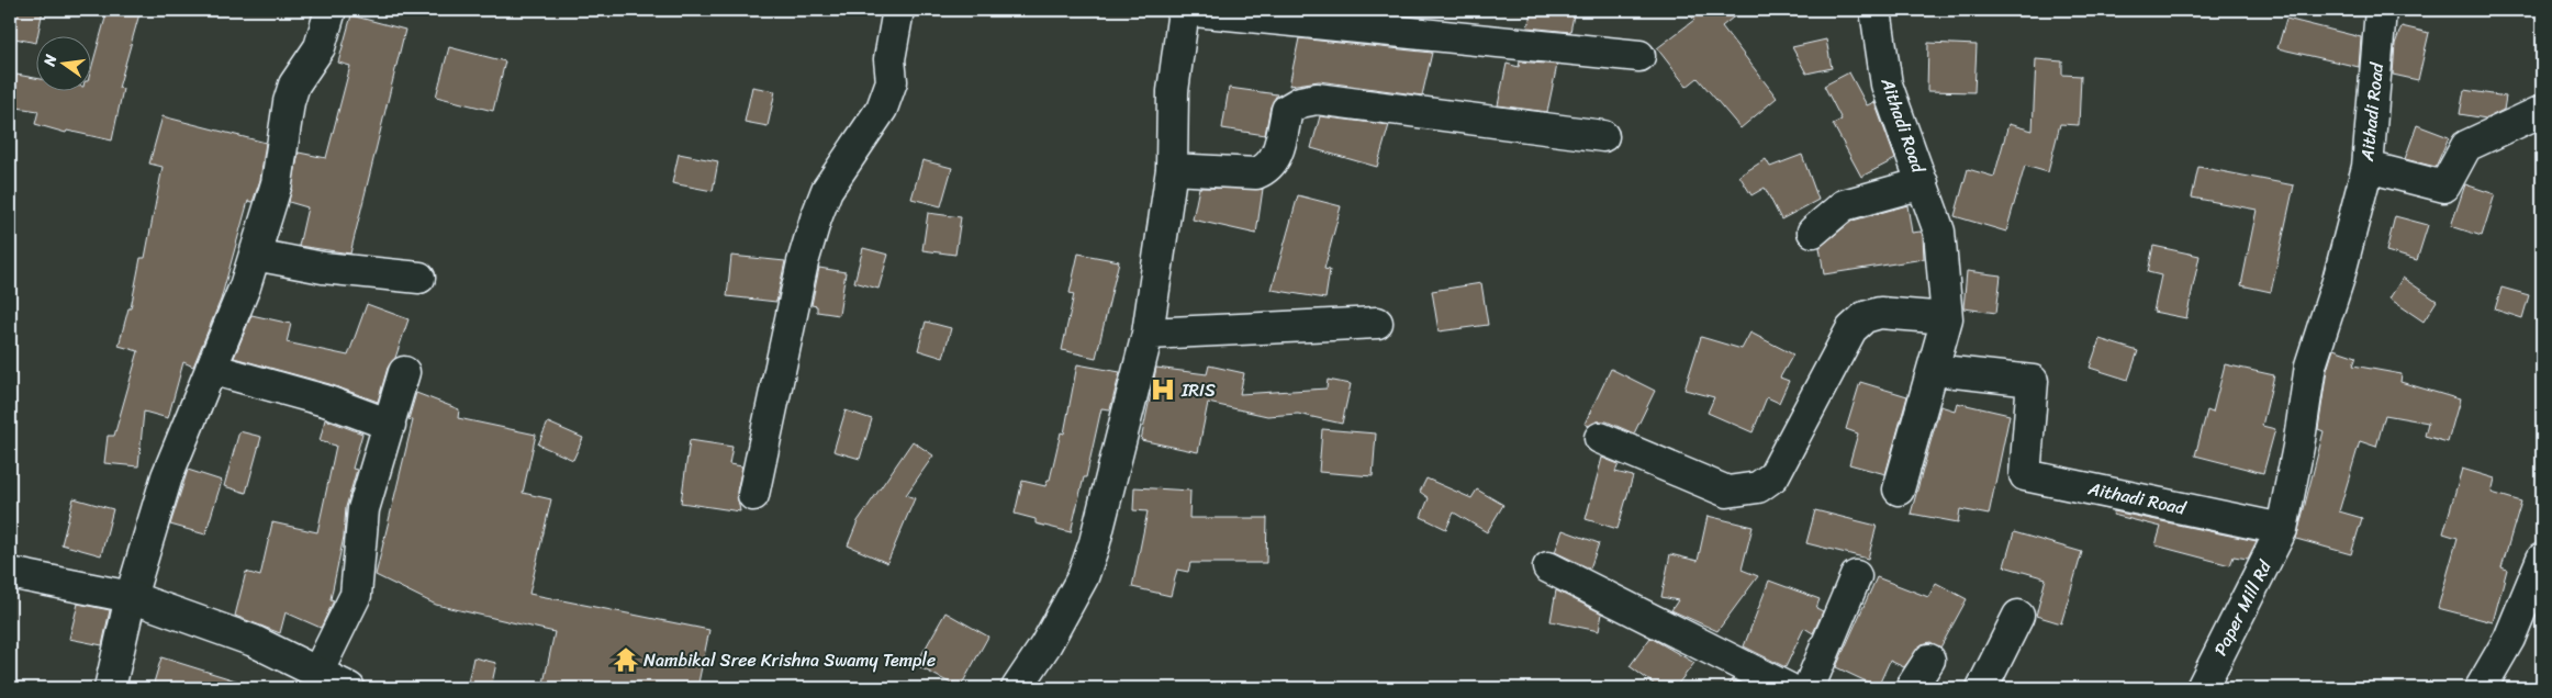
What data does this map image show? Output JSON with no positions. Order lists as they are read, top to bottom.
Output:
{
  "streets": {
    "street": ["Aithadi Road", "Paper Mill Rd"]
  },
  "crossings": [
    ["Aithadi Road", "Paper Mill Rd"]
  ],
  "places": {
    "hospital": ["IRIS"],
    "temple": ["Nambikal Sree Krishna Swamy Temple"]
  },
  "north": "left"
}
